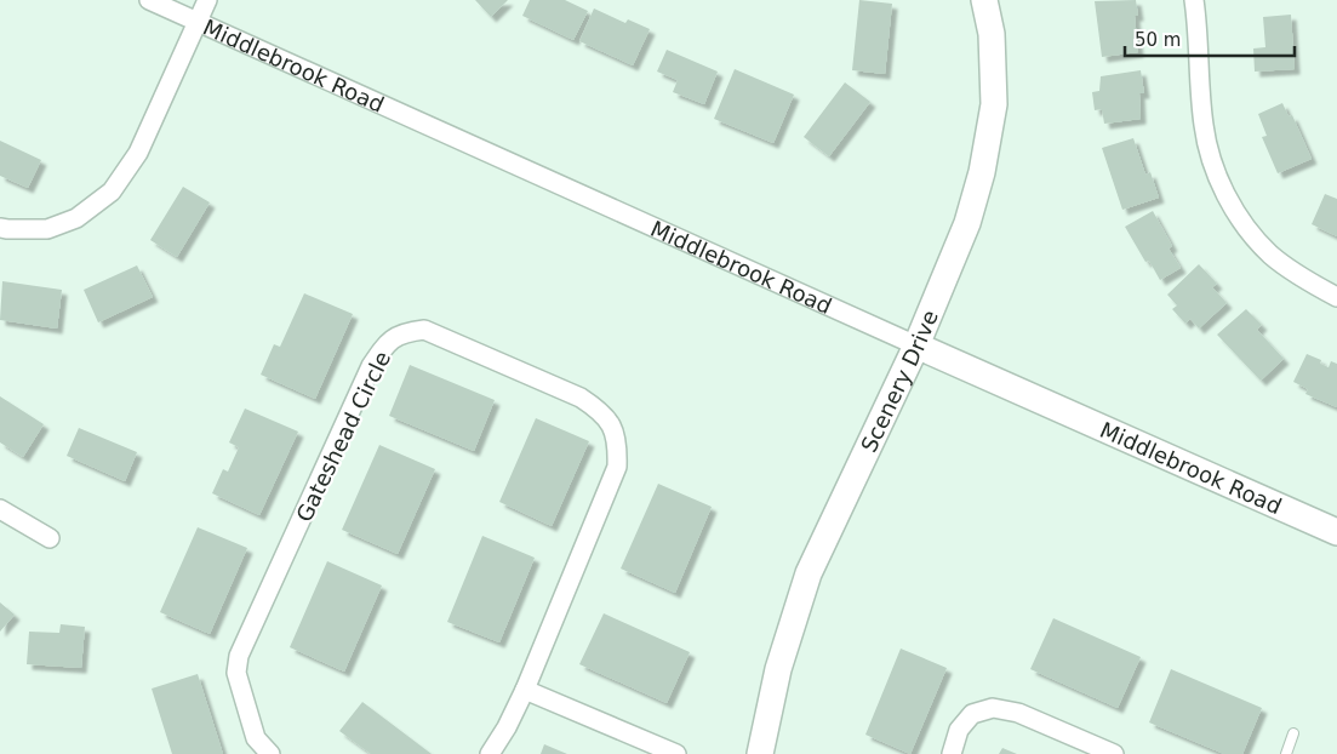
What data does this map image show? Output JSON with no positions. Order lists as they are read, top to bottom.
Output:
{
  "streets": {
    "street": ["Middlebrook Road", "Scenery Drive", "Gateshead Circle"]
  },
  "crossings": [
    ["Middlebrook Road", "Scenery Drive"]
  ],
  "scale_bar": "50 m"
}
